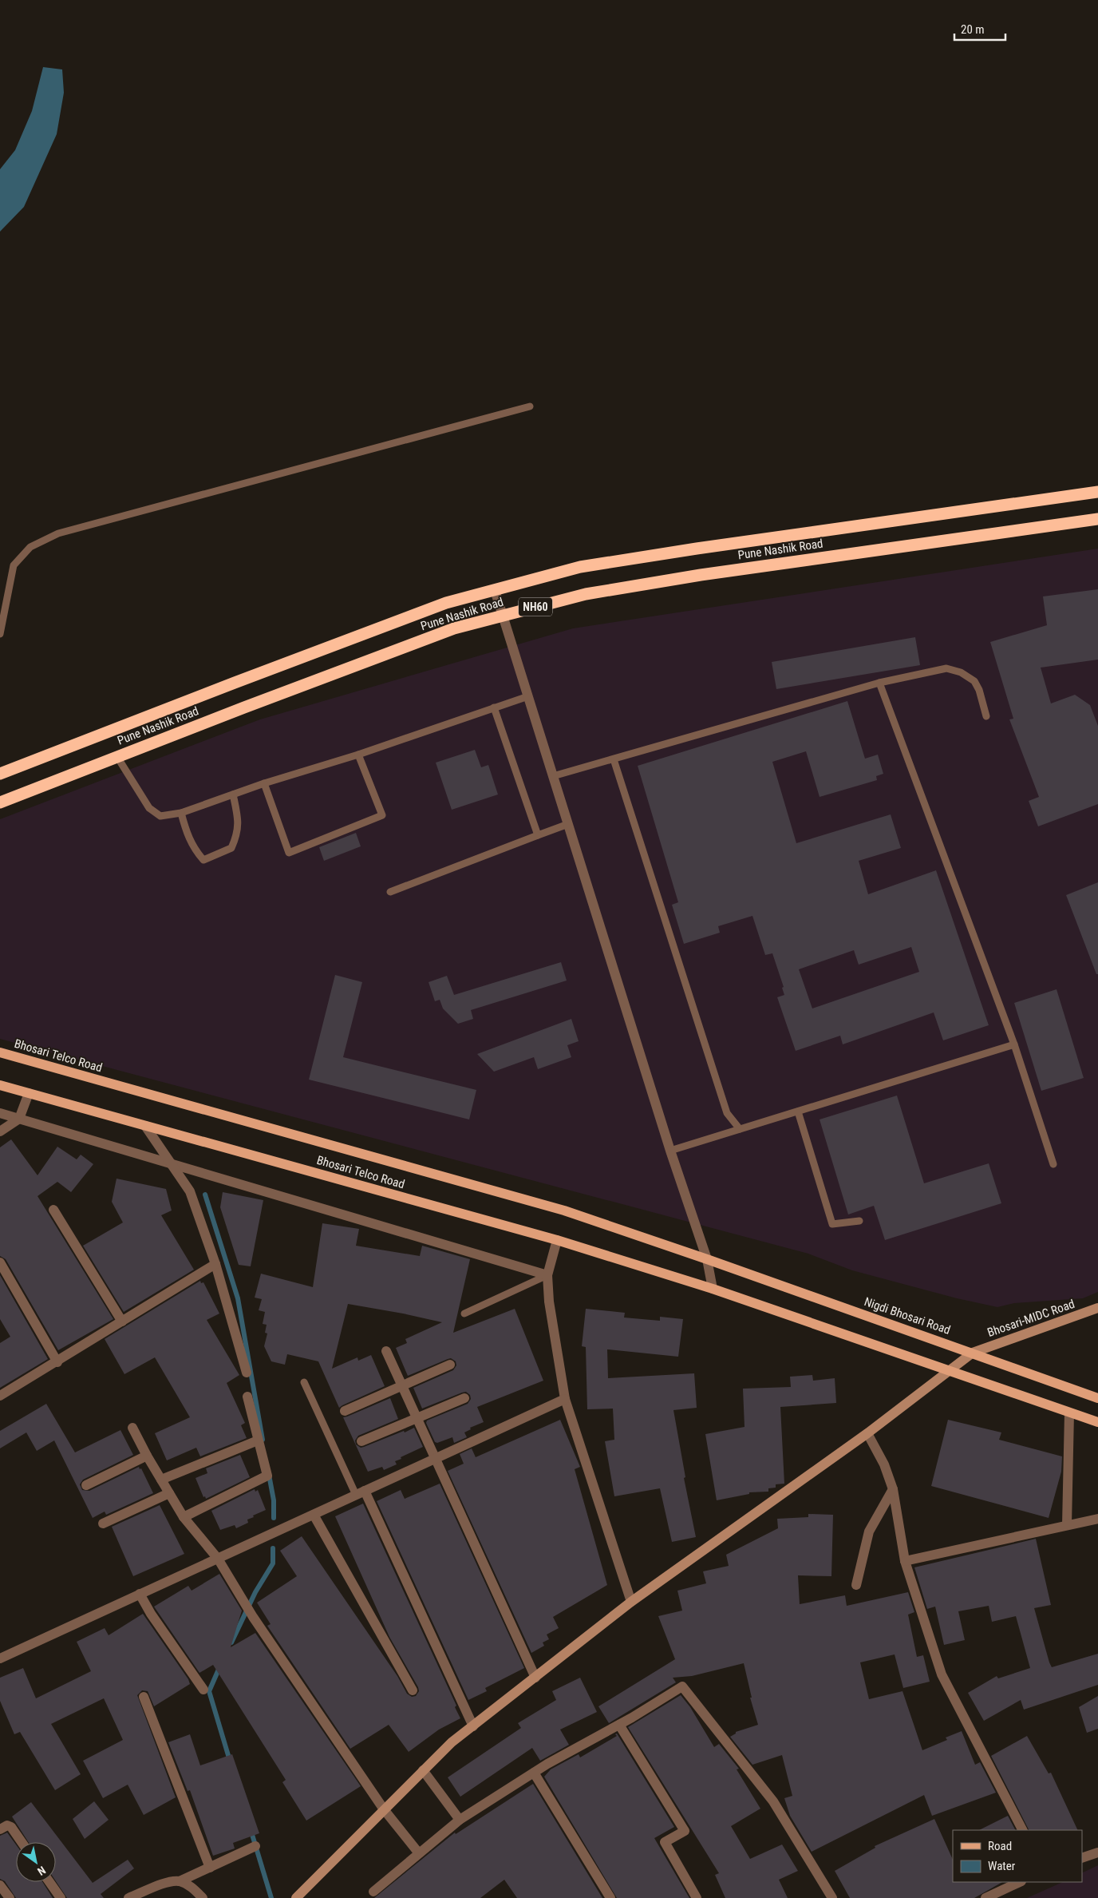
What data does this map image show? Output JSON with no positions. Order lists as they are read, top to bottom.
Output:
{
  "streets": {
    "highway": ["Pune Nashik Road", "NH60"],
    "main road": ["Bhosari Telco Road", "Nigdi Bhosari Road"],
    "street": ["Bhosari-MIDC Road"]
  },
  "crossings": [
    ["Bhosari Telco Road", "Nigdi Bhosari Road"],
    ["Nigdi Bhosari Road", "Bhosari-MIDC Road"]
  ],
  "legend": ["Road", "Water"],
  "scale_bar": "20 m",
  "north": "bottom right"
}
